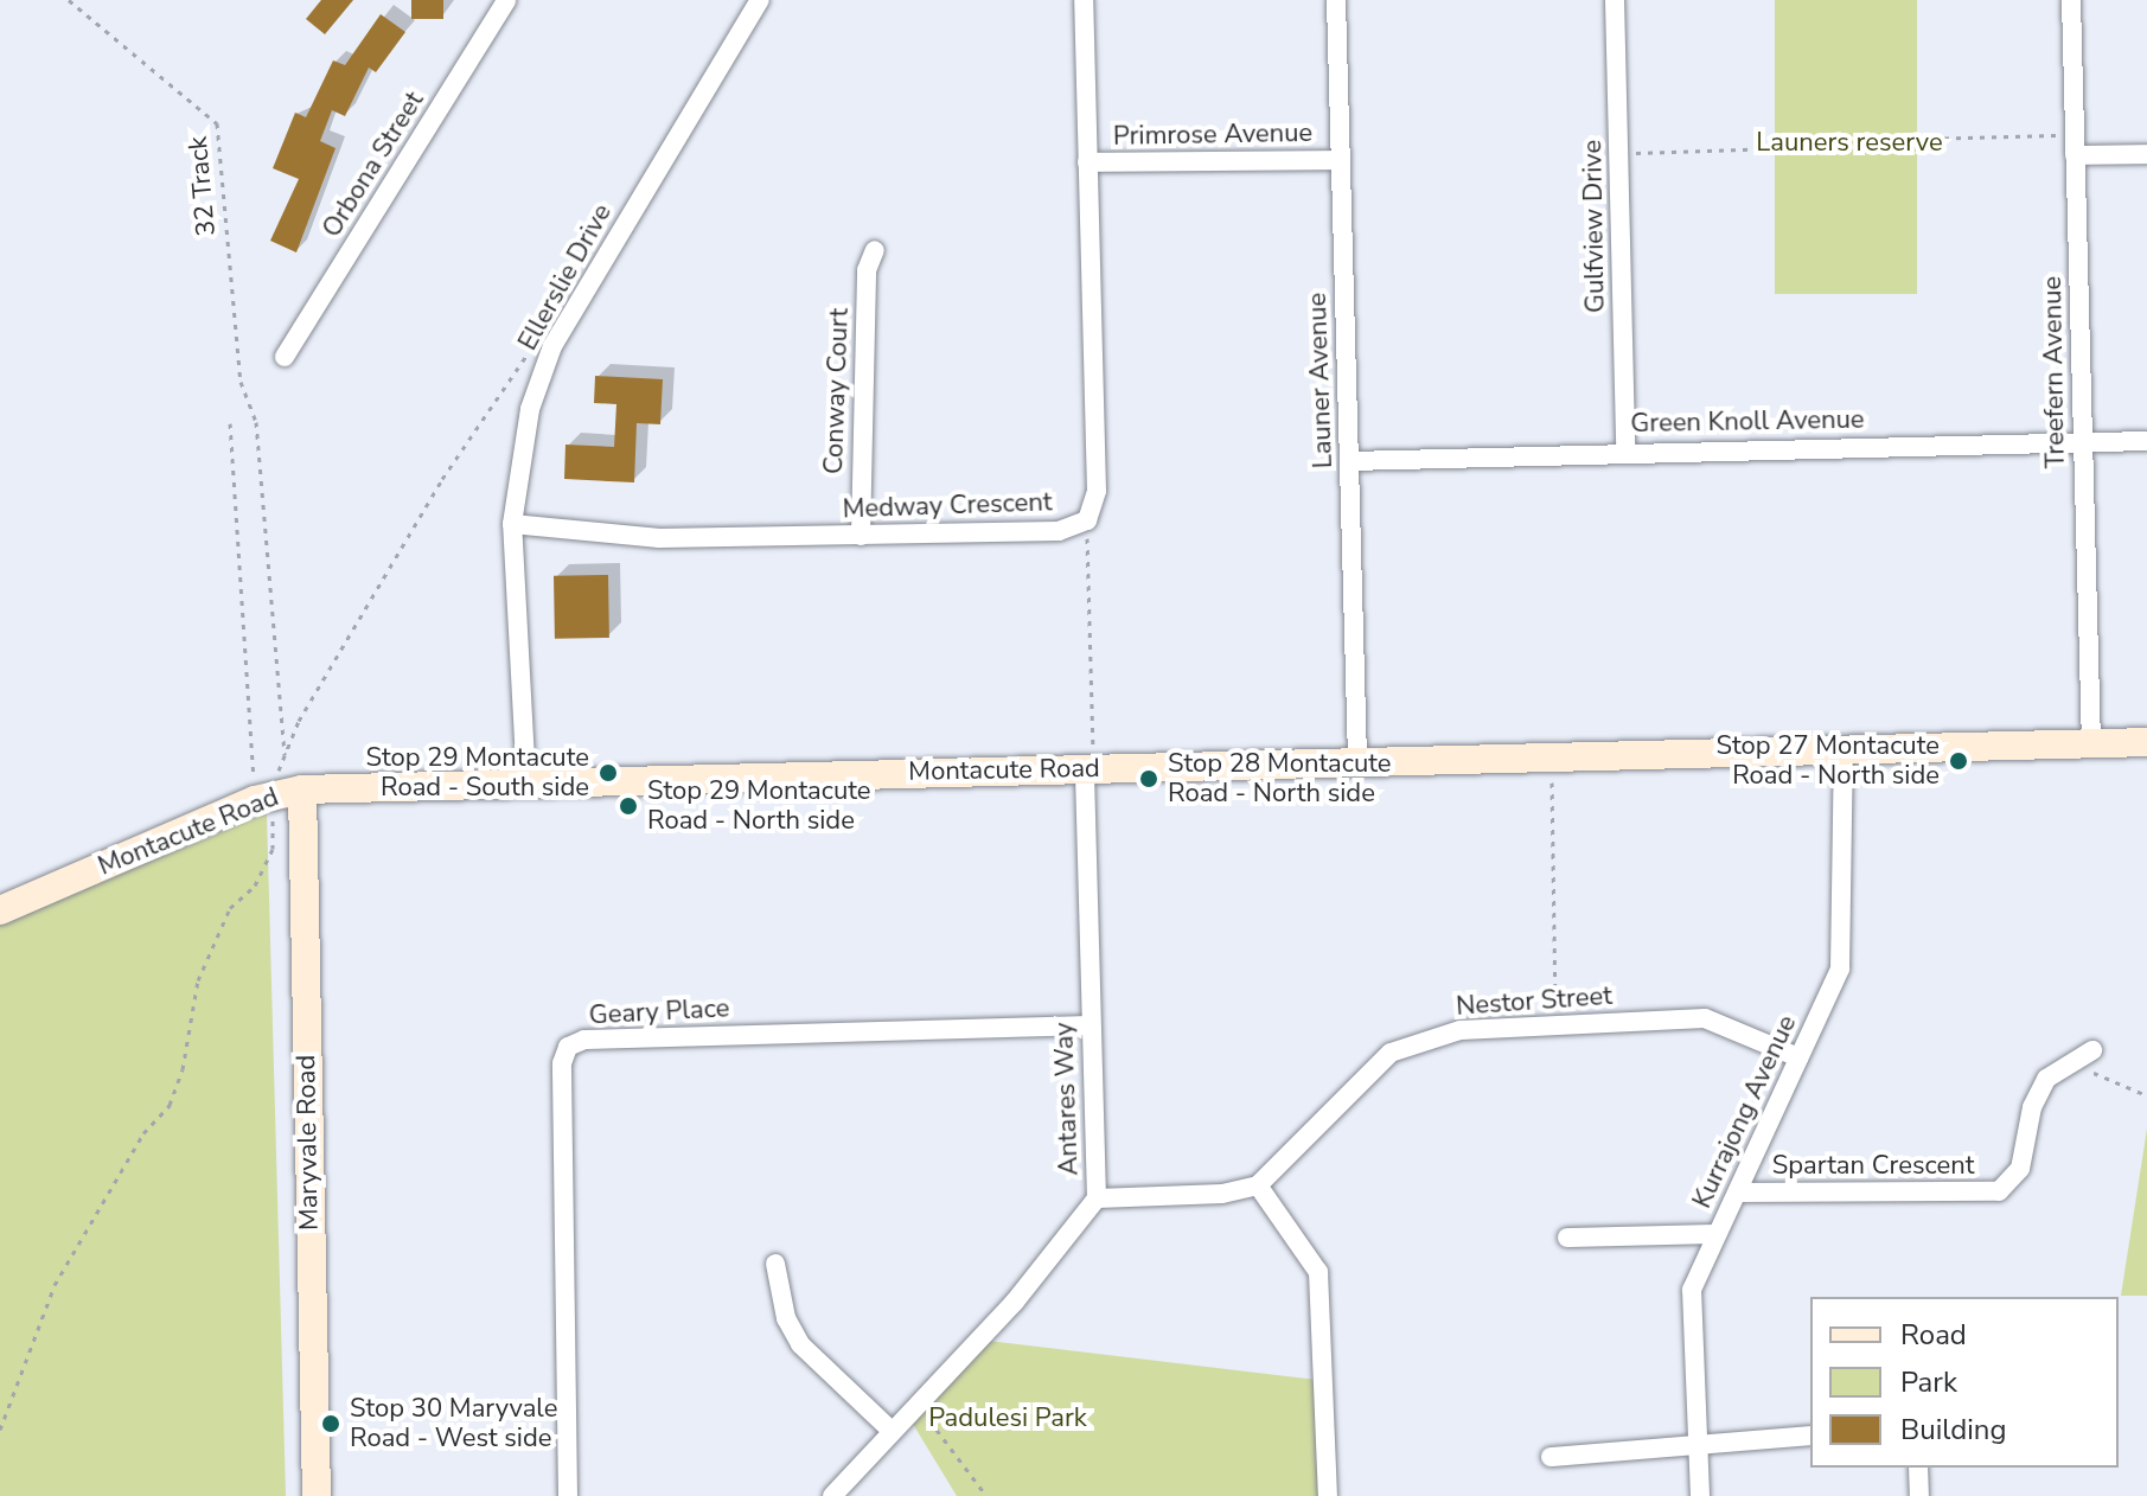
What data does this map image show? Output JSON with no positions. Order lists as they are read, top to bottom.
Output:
{
  "streets": {
    "main road": ["Montacute Road", "Maryvale Road"],
    "street": [
      "Primrose Avenue",
      "Orbona Street",
      "Gulfview Drive",
      "Ellerslie Drive",
      "Treefern Avenue",
      "Launer Avenue",
      "Conway Court",
      "Green Knoll Avenue",
      "Medway Crescent",
      "Nestor Street",
      "Geary Place",
      "Antares Way",
      "Kurrajong Avenue",
      "Spartan Crescent"
    ],
    "path": ["32 Track"]
  },
  "crossings": [
    ["Primrose Avenue", "Launer Avenue"],
    ["Primrose Avenue", "Medway Crescent"],
    ["Gulfview Drive", "Green Knoll Avenue"],
    ["Ellerslie Drive", "Medway Crescent"],
    ["Ellerslie Drive", "Montacute Road"],
    ["Treefern Avenue", "Green Knoll Avenue"],
    ["Treefern Avenue", "Montacute Road"],
    ["Launer Avenue", "Green Knoll Avenue"],
    ["Launer Avenue", "Montacute Road"],
    ["Conway Court", "Medway Crescent"],
    ["Montacute Road", "Antares Way"],
    ["Montacute Road", "Kurrajong Avenue"],
    ["Montacute Road", "Maryvale Road"],
    ["Nestor Street", "Kurrajong Avenue"],
    ["Geary Place", "Antares Way"],
    ["Kurrajong Avenue", "Spartan Crescent"]
  ],
  "parks": ["Launers reserve", "Padulesi Park"],
  "places": [
    "Stop 27 Montacute Road - North side",
    "Stop 29 Montacute Road - South side",
    "Stop 28 Montacute Road - North side",
    "Stop 29 Montacute Road - North side",
    "Stop 30 Maryvale Road - West side"
  ],
  "legend": ["Road", "Park", "Building"]
}
